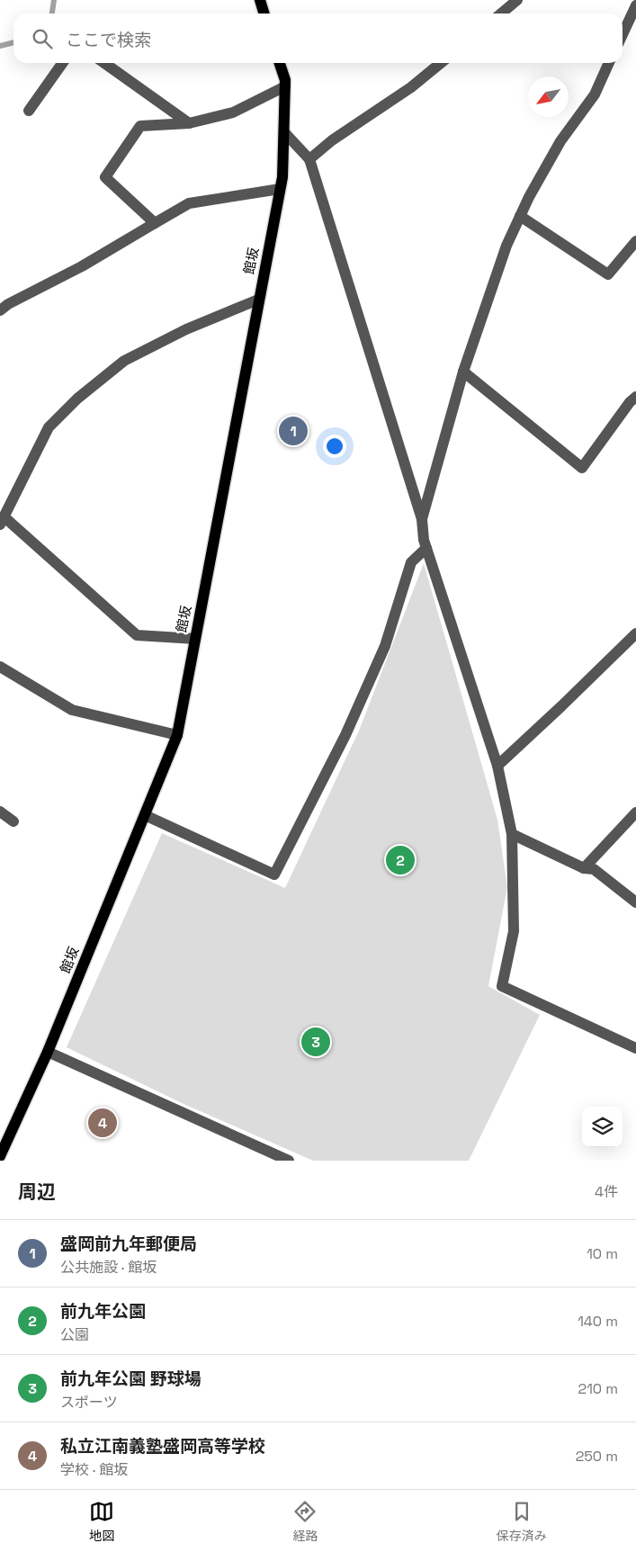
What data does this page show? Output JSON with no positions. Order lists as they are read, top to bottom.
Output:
{
  "streets": {
    "main road": ["館坂"]
  },
  "north": "bottom left",
  "page": {
    "search": "ここで検索",
    "pins": [
      "1",
      "2",
      "3",
      "4"
    ],
    "heading": ["周辺", "4件"],
    "list": [
      {
        "mark": "1",
        "name": "盛岡前九年郵便局",
        "note": "公共施設 · 館坂",
        "value": "10 m"
      },
      {
        "mark": "2",
        "name": "前九年公園",
        "note": "公園",
        "value": "140 m"
      },
      {
        "mark": "3",
        "name": "前九年公園 野球場",
        "note": "スポーツ",
        "value": "210 m"
      },
      {
        "mark": "4",
        "name": "私立江南義塾盛岡高等学校",
        "note": "学校 · 館坂",
        "value": "250 m"
      }
    ],
    "nav": ["地図", "経路", "保存済み"]
  }
}
